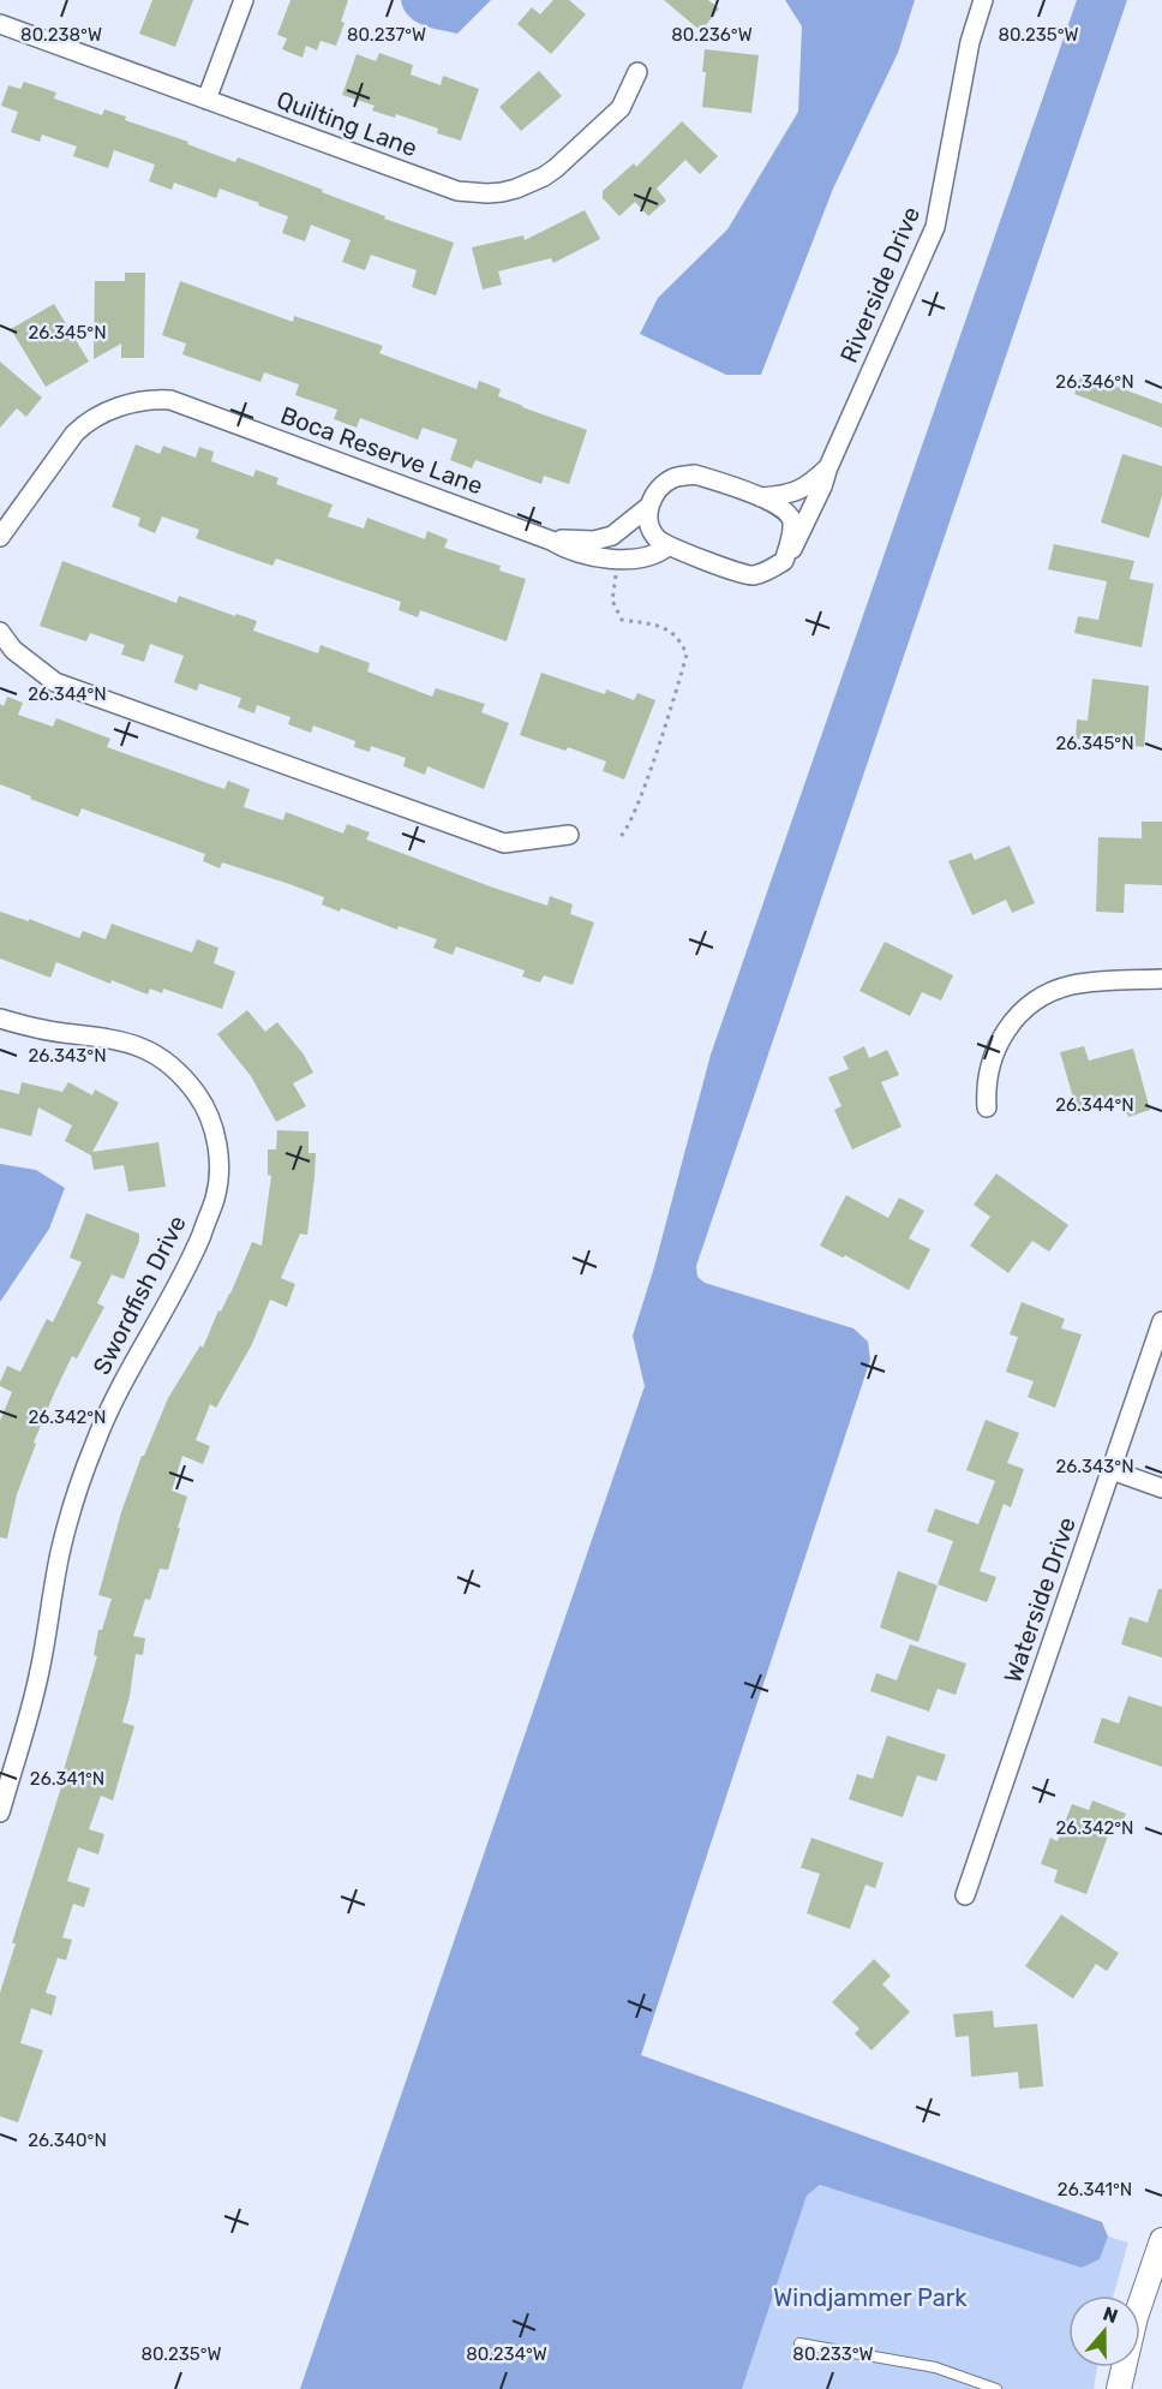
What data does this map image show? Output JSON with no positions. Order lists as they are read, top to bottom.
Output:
{
  "streets": {
    "street": [
      "Quilting Lane",
      "Riverside Drive",
      "Boca Reserve Lane",
      "Swordfish Drive",
      "Waterside Drive"
    ]
  },
  "crossings": [
    ["Riverside Drive", "Boca Reserve Lane"]
  ],
  "parks": ["Windjammer Park"],
  "north": "top",
  "coordinates": [
    "80.238°W",
    "80.237°W",
    "80.236°W",
    "80.235°W",
    "26.345°N",
    "26.346°N",
    "26.344°N",
    "26.343°N",
    "26.342°N",
    "26.341°N",
    "26.340°N",
    "80.234°W",
    "80.233°W"
  ]
}
